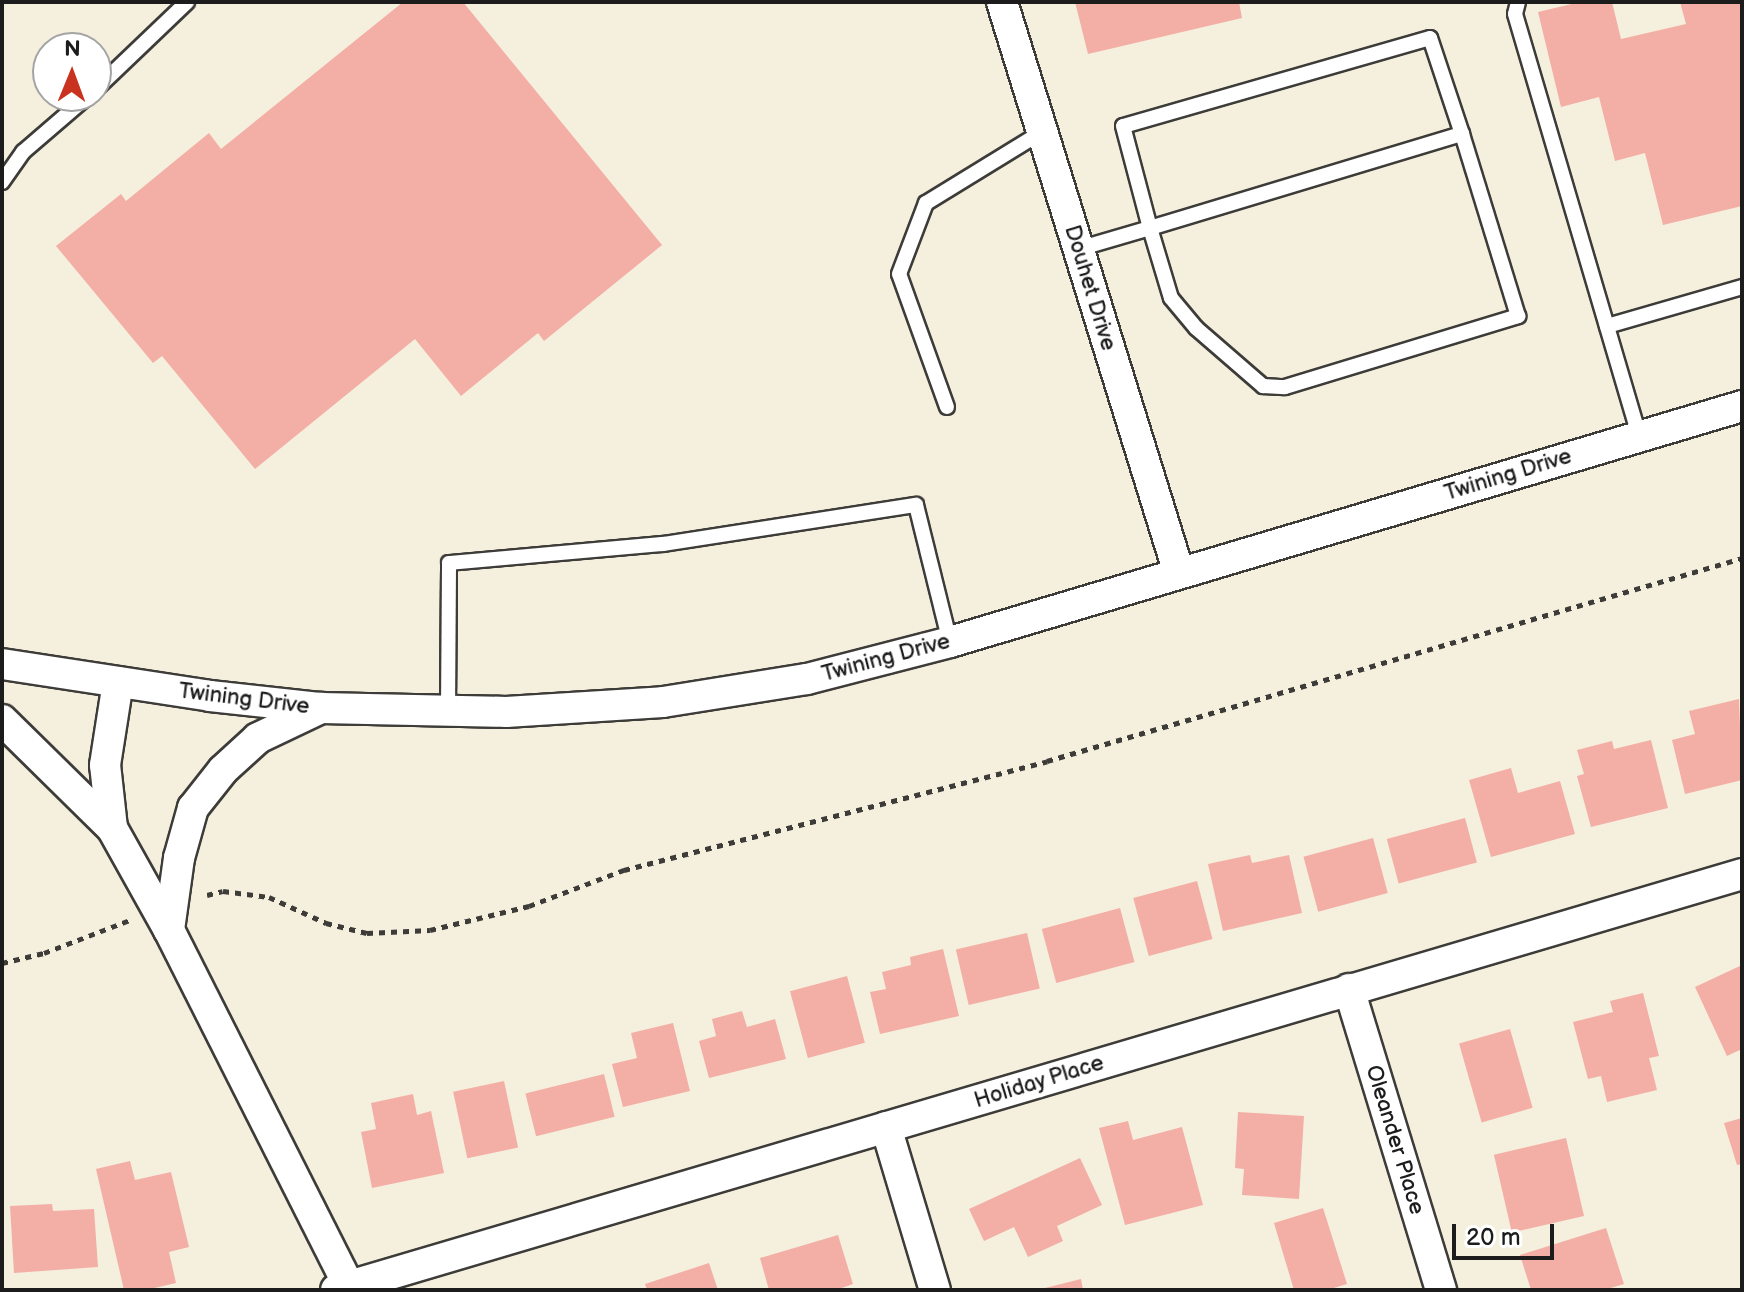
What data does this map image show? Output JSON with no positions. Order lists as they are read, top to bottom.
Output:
{
  "streets": {
    "street": [
      "Douhet Drive",
      "Twining Drive",
      "Holiday Place",
      "Oleander Place"
    ]
  },
  "crossings": [
    ["Douhet Drive", "Twining Drive"],
    ["Holiday Place", "Oleander Place"]
  ],
  "scale_bar": "20 m",
  "north": "top"
}
